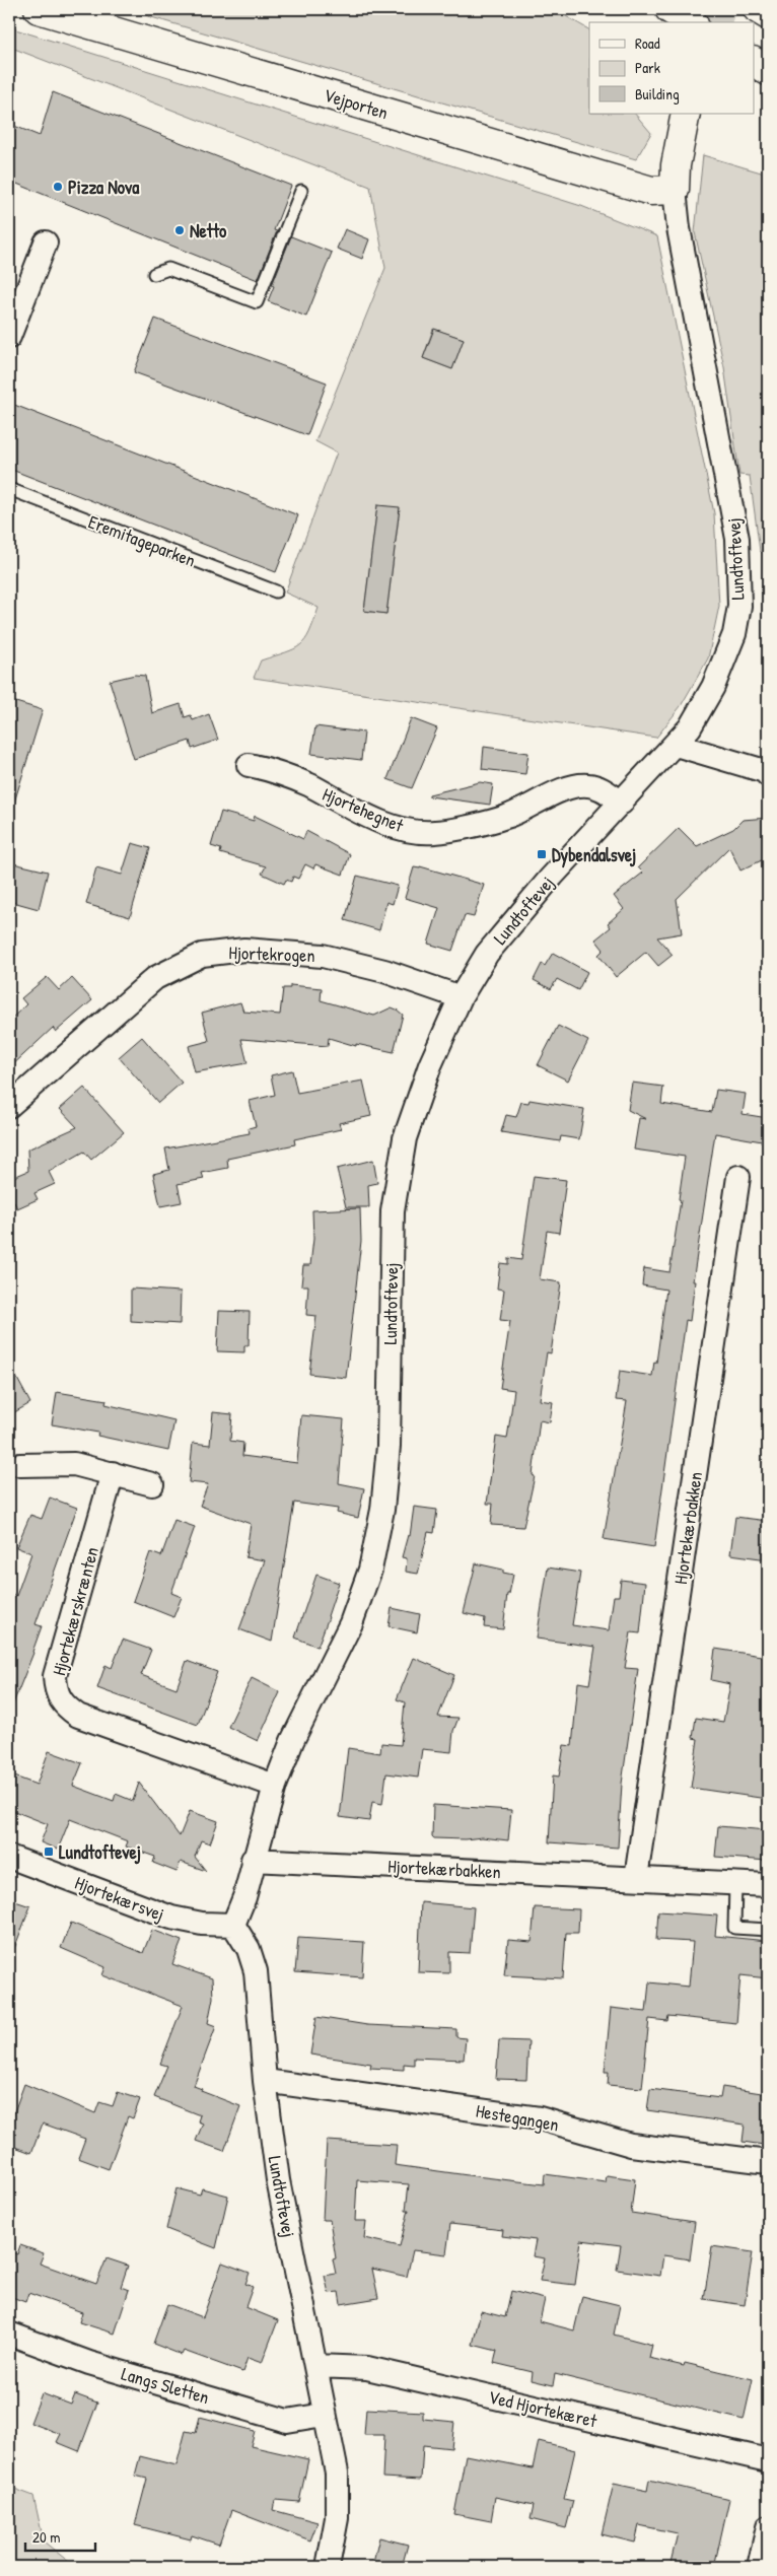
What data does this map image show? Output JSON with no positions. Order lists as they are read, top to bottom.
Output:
{
  "streets": {
    "main road": ["Vejporten", "Lundtoftevej"],
    "street": [
      "Hjortehegnet",
      "Hjortekrogen",
      "Hjortekærbakken",
      "Hjortekærskrænten",
      "Hjortekærsvej",
      "Hestegangen",
      "Langs Sletten",
      "Ved Hjortekæret"
    ],
    "lane": ["Eremitageparken"]
  },
  "crossings": [
    ["Vejporten", "Lundtoftevej"],
    ["Lundtoftevej", "Hjortehegnet"],
    ["Lundtoftevej", "Hjortekrogen"],
    ["Lundtoftevej", "Hjortekærbakken"],
    ["Lundtoftevej", "Hjortekærskrænten"],
    ["Lundtoftevej", "Hjortekærsvej"],
    ["Lundtoftevej", "Hestegangen"],
    ["Lundtoftevej", "Langs Sletten"],
    ["Lundtoftevej", "Ved Hjortekæret"]
  ],
  "places": {
    "other": ["Pizza Nova", "Netto"],
    "transit": ["Dybendalsvej", "Lundtoftevej"]
  },
  "legend": ["Road", "Park", "Building"],
  "scale_bar": "20 m"
}
